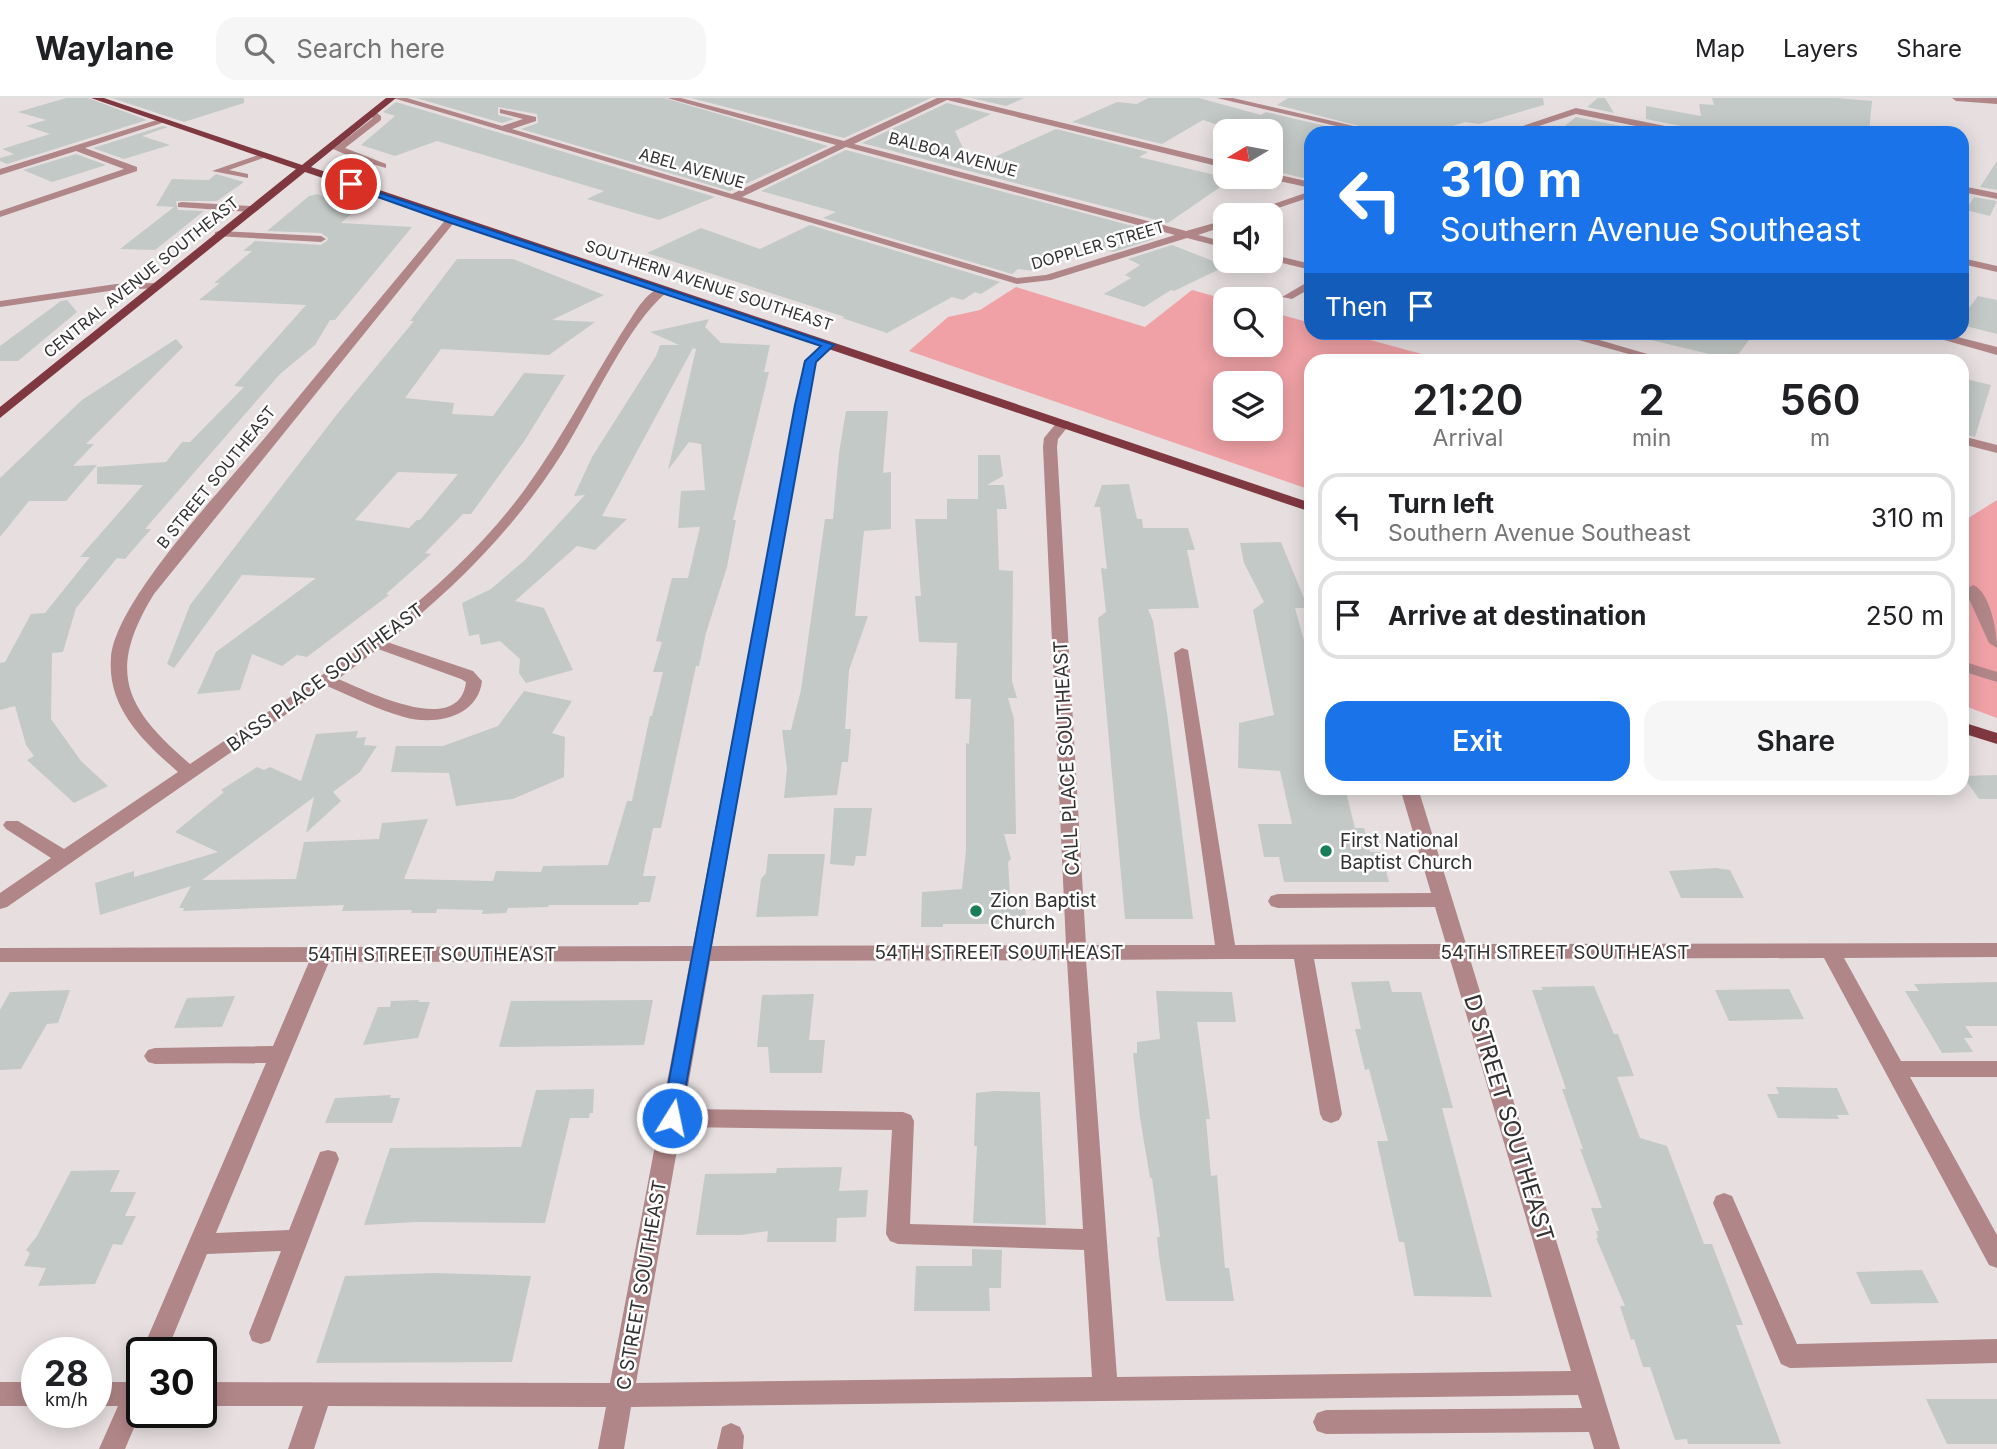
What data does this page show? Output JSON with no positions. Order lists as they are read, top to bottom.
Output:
{
  "streets": {
    "main road": ["CENTRAL AVENUE SOUTHEAST", "SOUTHERN AVENUE SOUTHEAST"],
    "street": [
      "BALBOA AVENUE",
      "ABEL AVENUE",
      "DOPPLER STREET",
      "B STREET SOUTHEAST",
      "BASS PLACE SOUTHEAST",
      "CALL PLACE SOUTHEAST",
      "54TH STREET SOUTHEAST",
      "D STREET SOUTHEAST",
      "C STREET SOUTHEAST"
    ]
  },
  "crossings": [
    ["BALBOA AVENUE", "DOPPLER STREET"],
    ["ABEL AVENUE", "DOPPLER STREET"],
    ["ABEL AVENUE", "CENTRAL AVENUE SOUTHEAST"],
    ["CENTRAL AVENUE SOUTHEAST", "SOUTHERN AVENUE SOUTHEAST"],
    ["SOUTHERN AVENUE SOUTHEAST", "B STREET SOUTHEAST"],
    ["SOUTHERN AVENUE SOUTHEAST", "BASS PLACE SOUTHEAST"],
    ["SOUTHERN AVENUE SOUTHEAST", "CALL PLACE SOUTHEAST"],
    ["SOUTHERN AVENUE SOUTHEAST", "C STREET SOUTHEAST"],
    ["B STREET SOUTHEAST", "BASS PLACE SOUTHEAST"],
    ["CALL PLACE SOUTHEAST", "54TH STREET SOUTHEAST"],
    ["54TH STREET SOUTHEAST", "D STREET SOUTHEAST"],
    ["54TH STREET SOUTHEAST", "C STREET SOUTHEAST"]
  ],
  "places": ["First National Baptist Church", "Zion Baptist Church"],
  "north": "left",
  "page": {
    "header": "Waylane",
    "search": "Search here",
    "nav": ["Map", "Layers", "Share"],
    "turn": ["310 m", "Southern Avenue Southeast"],
    "then": "Then",
    "eta": [
      "21:20",
      "Arrival",
      "2",
      "min",
      "560",
      "m"
    ],
    "list": [
      {
        "name": "Turn left",
        "note": "Southern Avenue Southeast",
        "value": "310 m"
      },
      {
        "name": "Arrive at destination",
        "value": "250 m"
      }
    ],
    "buttons": ["Exit", "Share"],
    "speed": "28 km/h",
    "limit": "30"
  }
}
